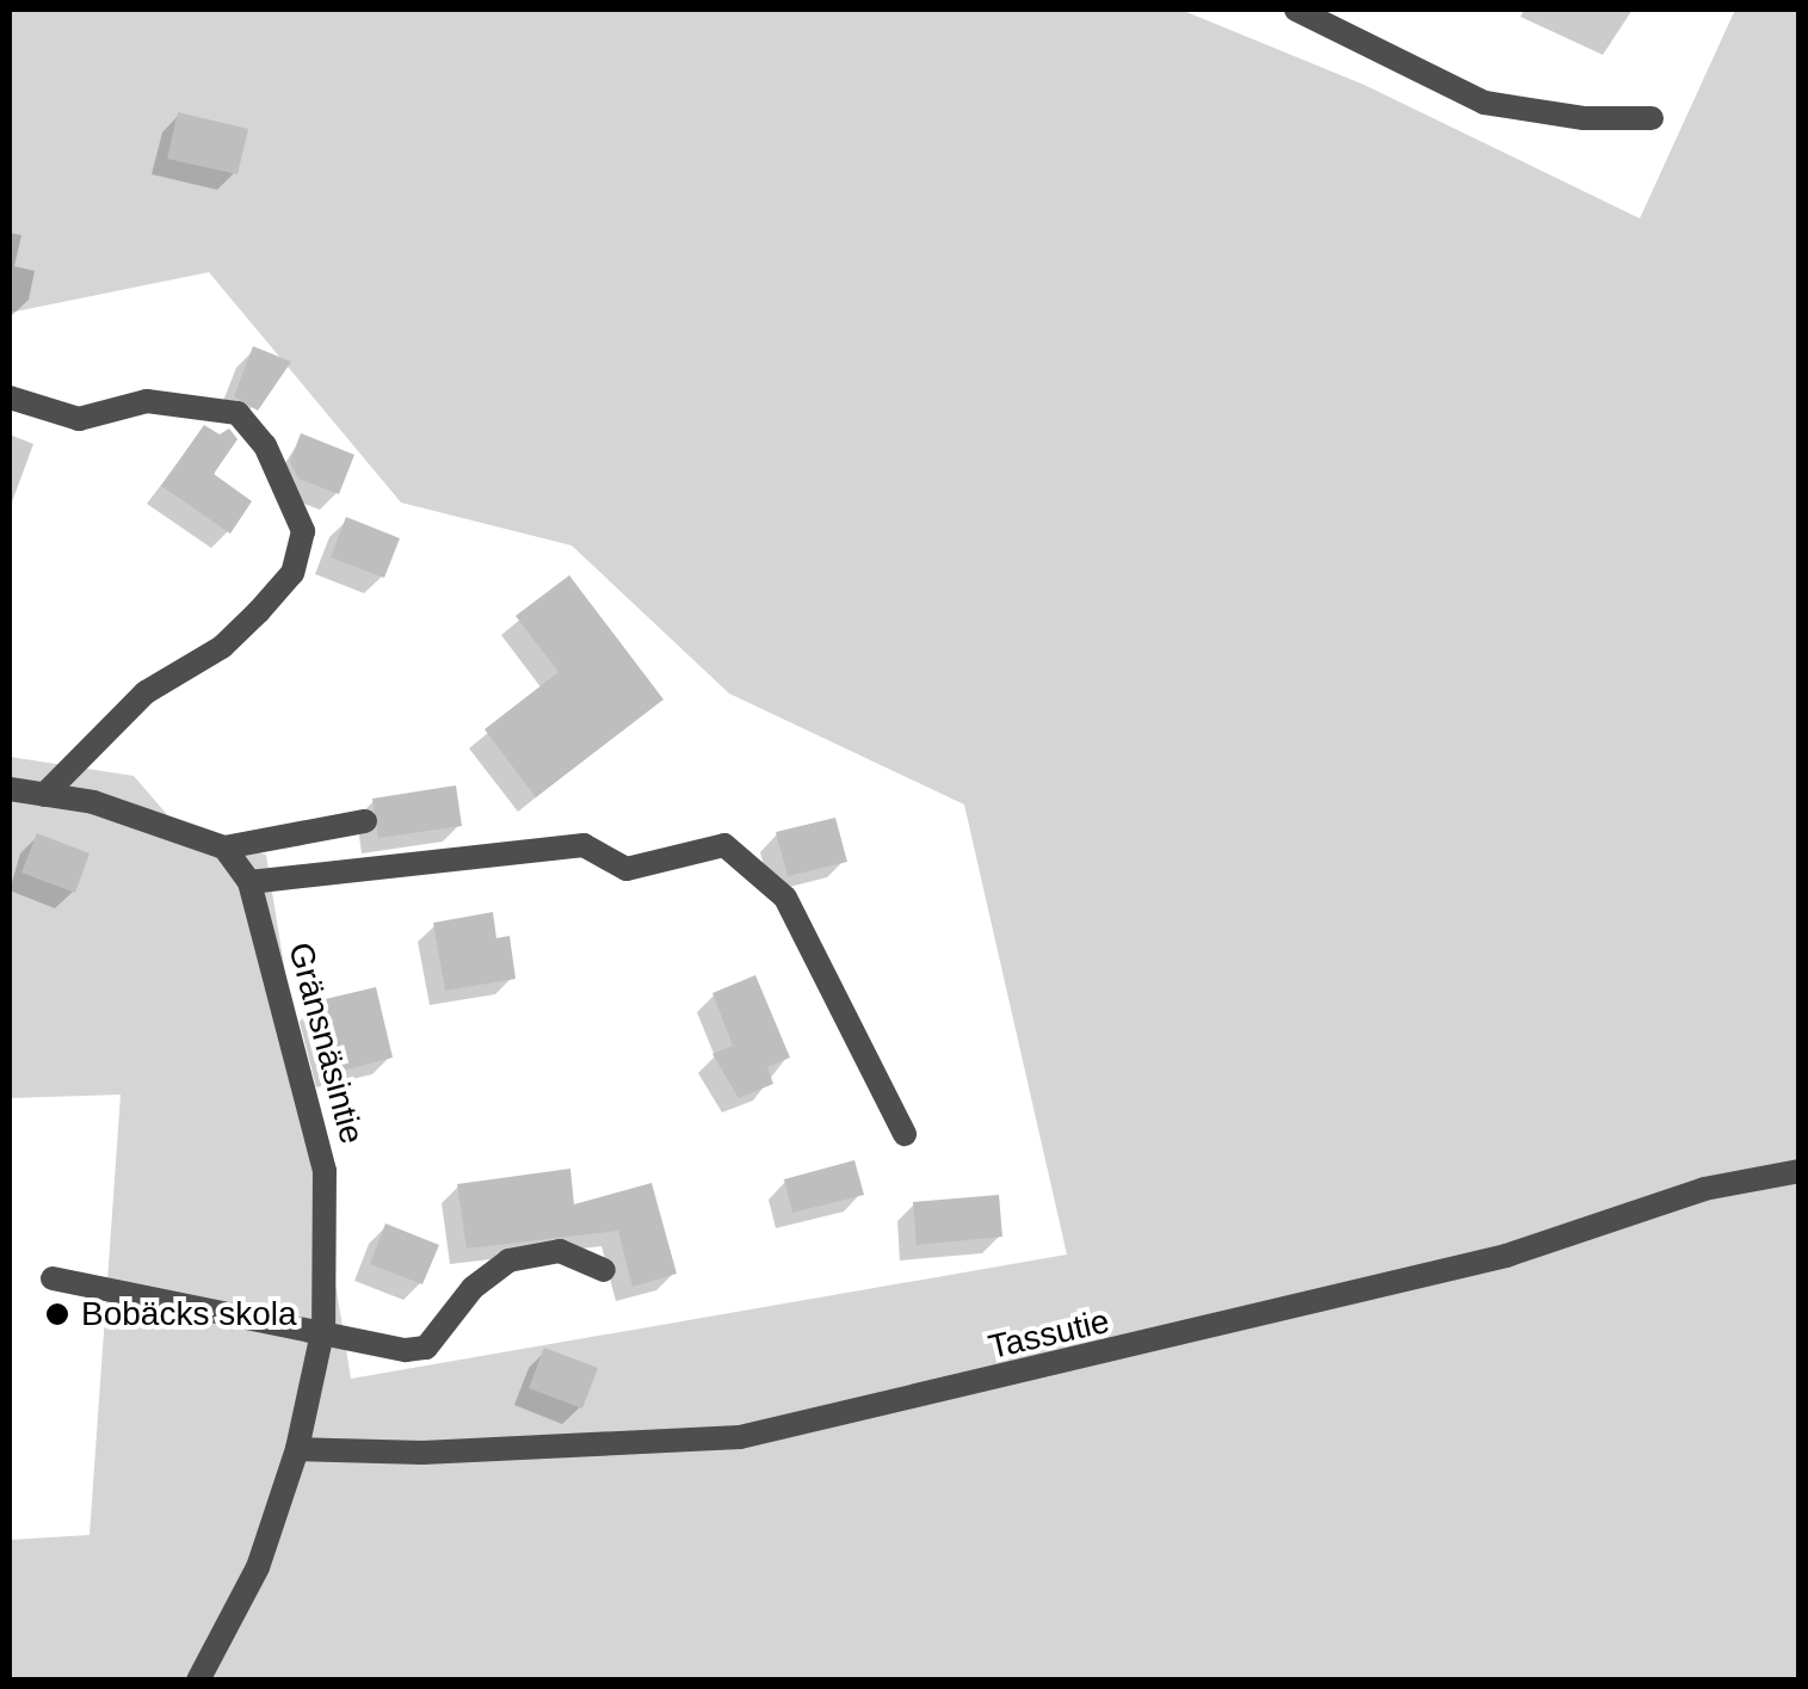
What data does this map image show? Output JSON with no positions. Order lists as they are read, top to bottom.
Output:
{
  "streets": {
    "street": ["Gränsnäsintie", "Tassutie"]
  },
  "crossings": [
    ["Gränsnäsintie", "Tassutie"]
  ],
  "places": ["Bobäcks skola"]
}
